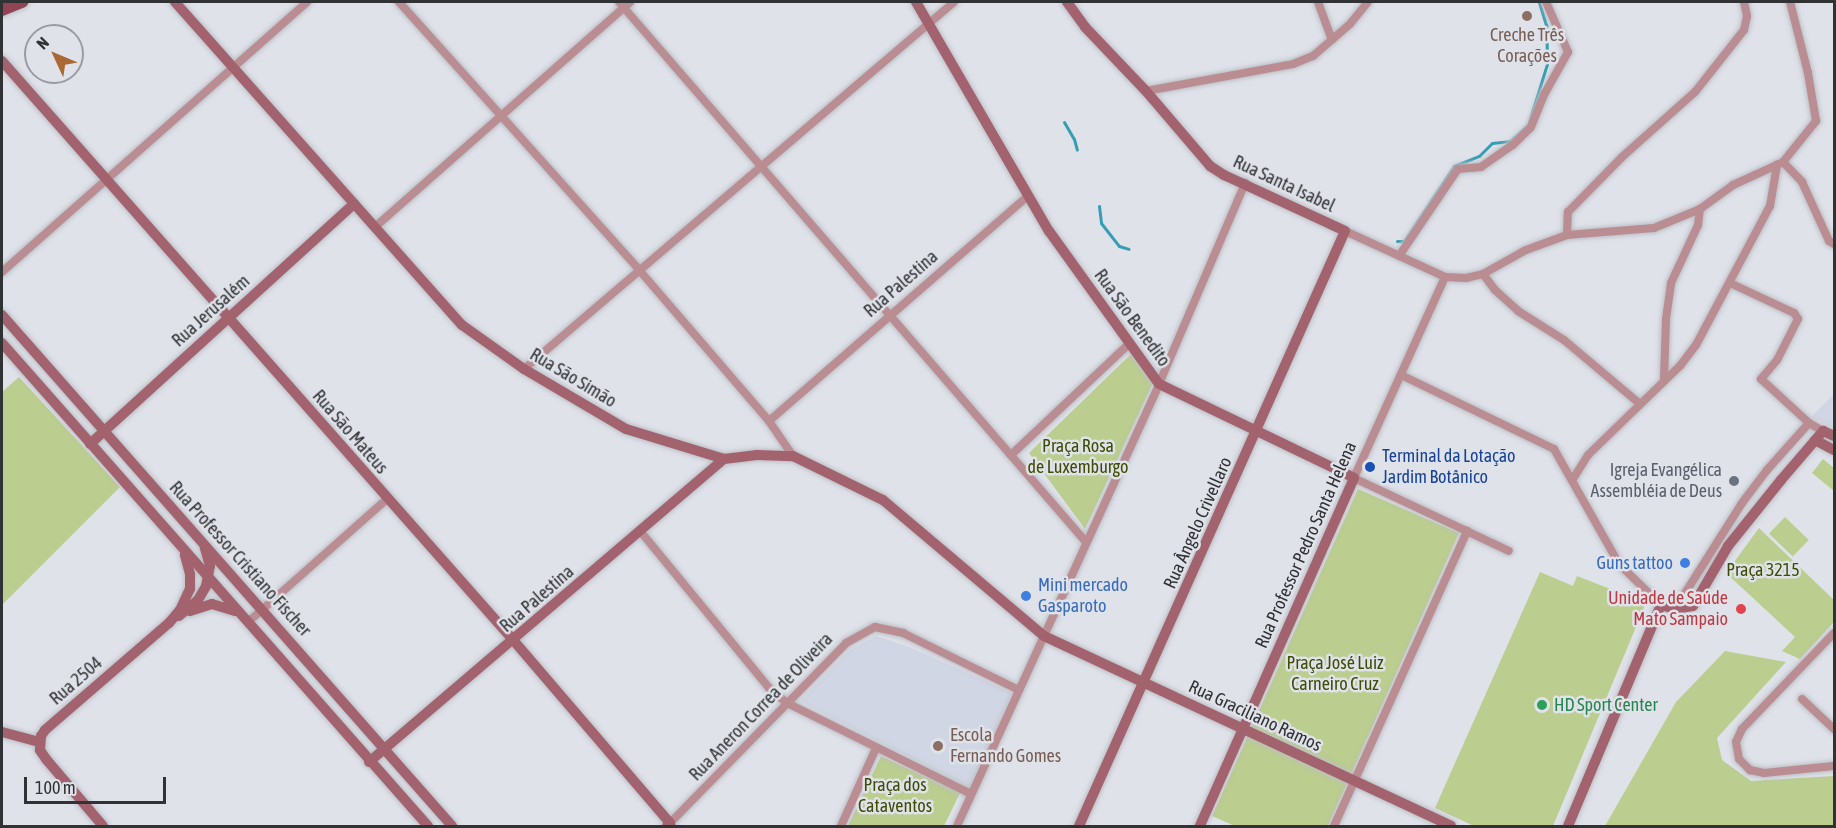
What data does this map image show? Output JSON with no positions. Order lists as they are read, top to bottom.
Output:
{
  "streets": {
    "street": [
      "Rua Santa Isabel",
      "Rua Palestina",
      "Rua Jerusalém",
      "Rua São Benedito",
      "Rua São Simão",
      "Rua São Mateus",
      "Rua Ângelo Crivellaro",
      "Rua Professor Pedro Santa Helena",
      "Rua Professor Cristiano Fischer",
      "Rua 2504",
      "Rua Aneron Correa de Oliveira",
      "Rua Graciliano Ramos"
    ]
  },
  "crossings": [
    ["Rua Santa Isabel", "Rua Ângelo Crivellaro"],
    ["Rua Santa Isabel", "Rua Professor Pedro Santa Helena"],
    ["Rua Palestina", "Rua São Benedito"],
    ["Rua Palestina", "Rua São Simão"],
    ["Rua Palestina", "Rua São Mateus"],
    ["Rua Palestina", "Rua Professor Cristiano Fischer"],
    ["Rua Jerusalém", "Rua São Simão"],
    ["Rua Jerusalém", "Rua São Mateus"],
    ["Rua Jerusalém", "Rua Professor Cristiano Fischer"],
    ["Rua São Benedito", "Rua Ângelo Crivellaro"],
    ["Rua São Benedito", "Rua Professor Pedro Santa Helena"],
    ["Rua São Simão", "Rua Graciliano Ramos"],
    ["Rua São Mateus", "Rua Aneron Correa de Oliveira"],
    ["Rua Ângelo Crivellaro", "Rua Graciliano Ramos"],
    ["Rua Professor Pedro Santa Helena", "Rua Graciliano Ramos"],
    ["Rua Professor Cristiano Fischer", "Rua 2504"]
  ],
  "parks": [
    "Praça Rosa de Luxemburgo",
    "Praça 3215",
    "Praça José Luiz Carneiro Cruz",
    "Praça dos Cataventos"
  ],
  "places": [
    "Creche Três Corações",
    "Terminal da Lotação Jardim Botânico",
    "Igreja Evangélica Assembléia de Deus",
    "Guns tattoo",
    "Mini mercado Gasparoto",
    "Unidade de Saúde Mato Sampaio",
    "HD Sport Center",
    "Escola Fernando Gomes"
  ],
  "scale_bar": "100 m",
  "north": "top left"
}
